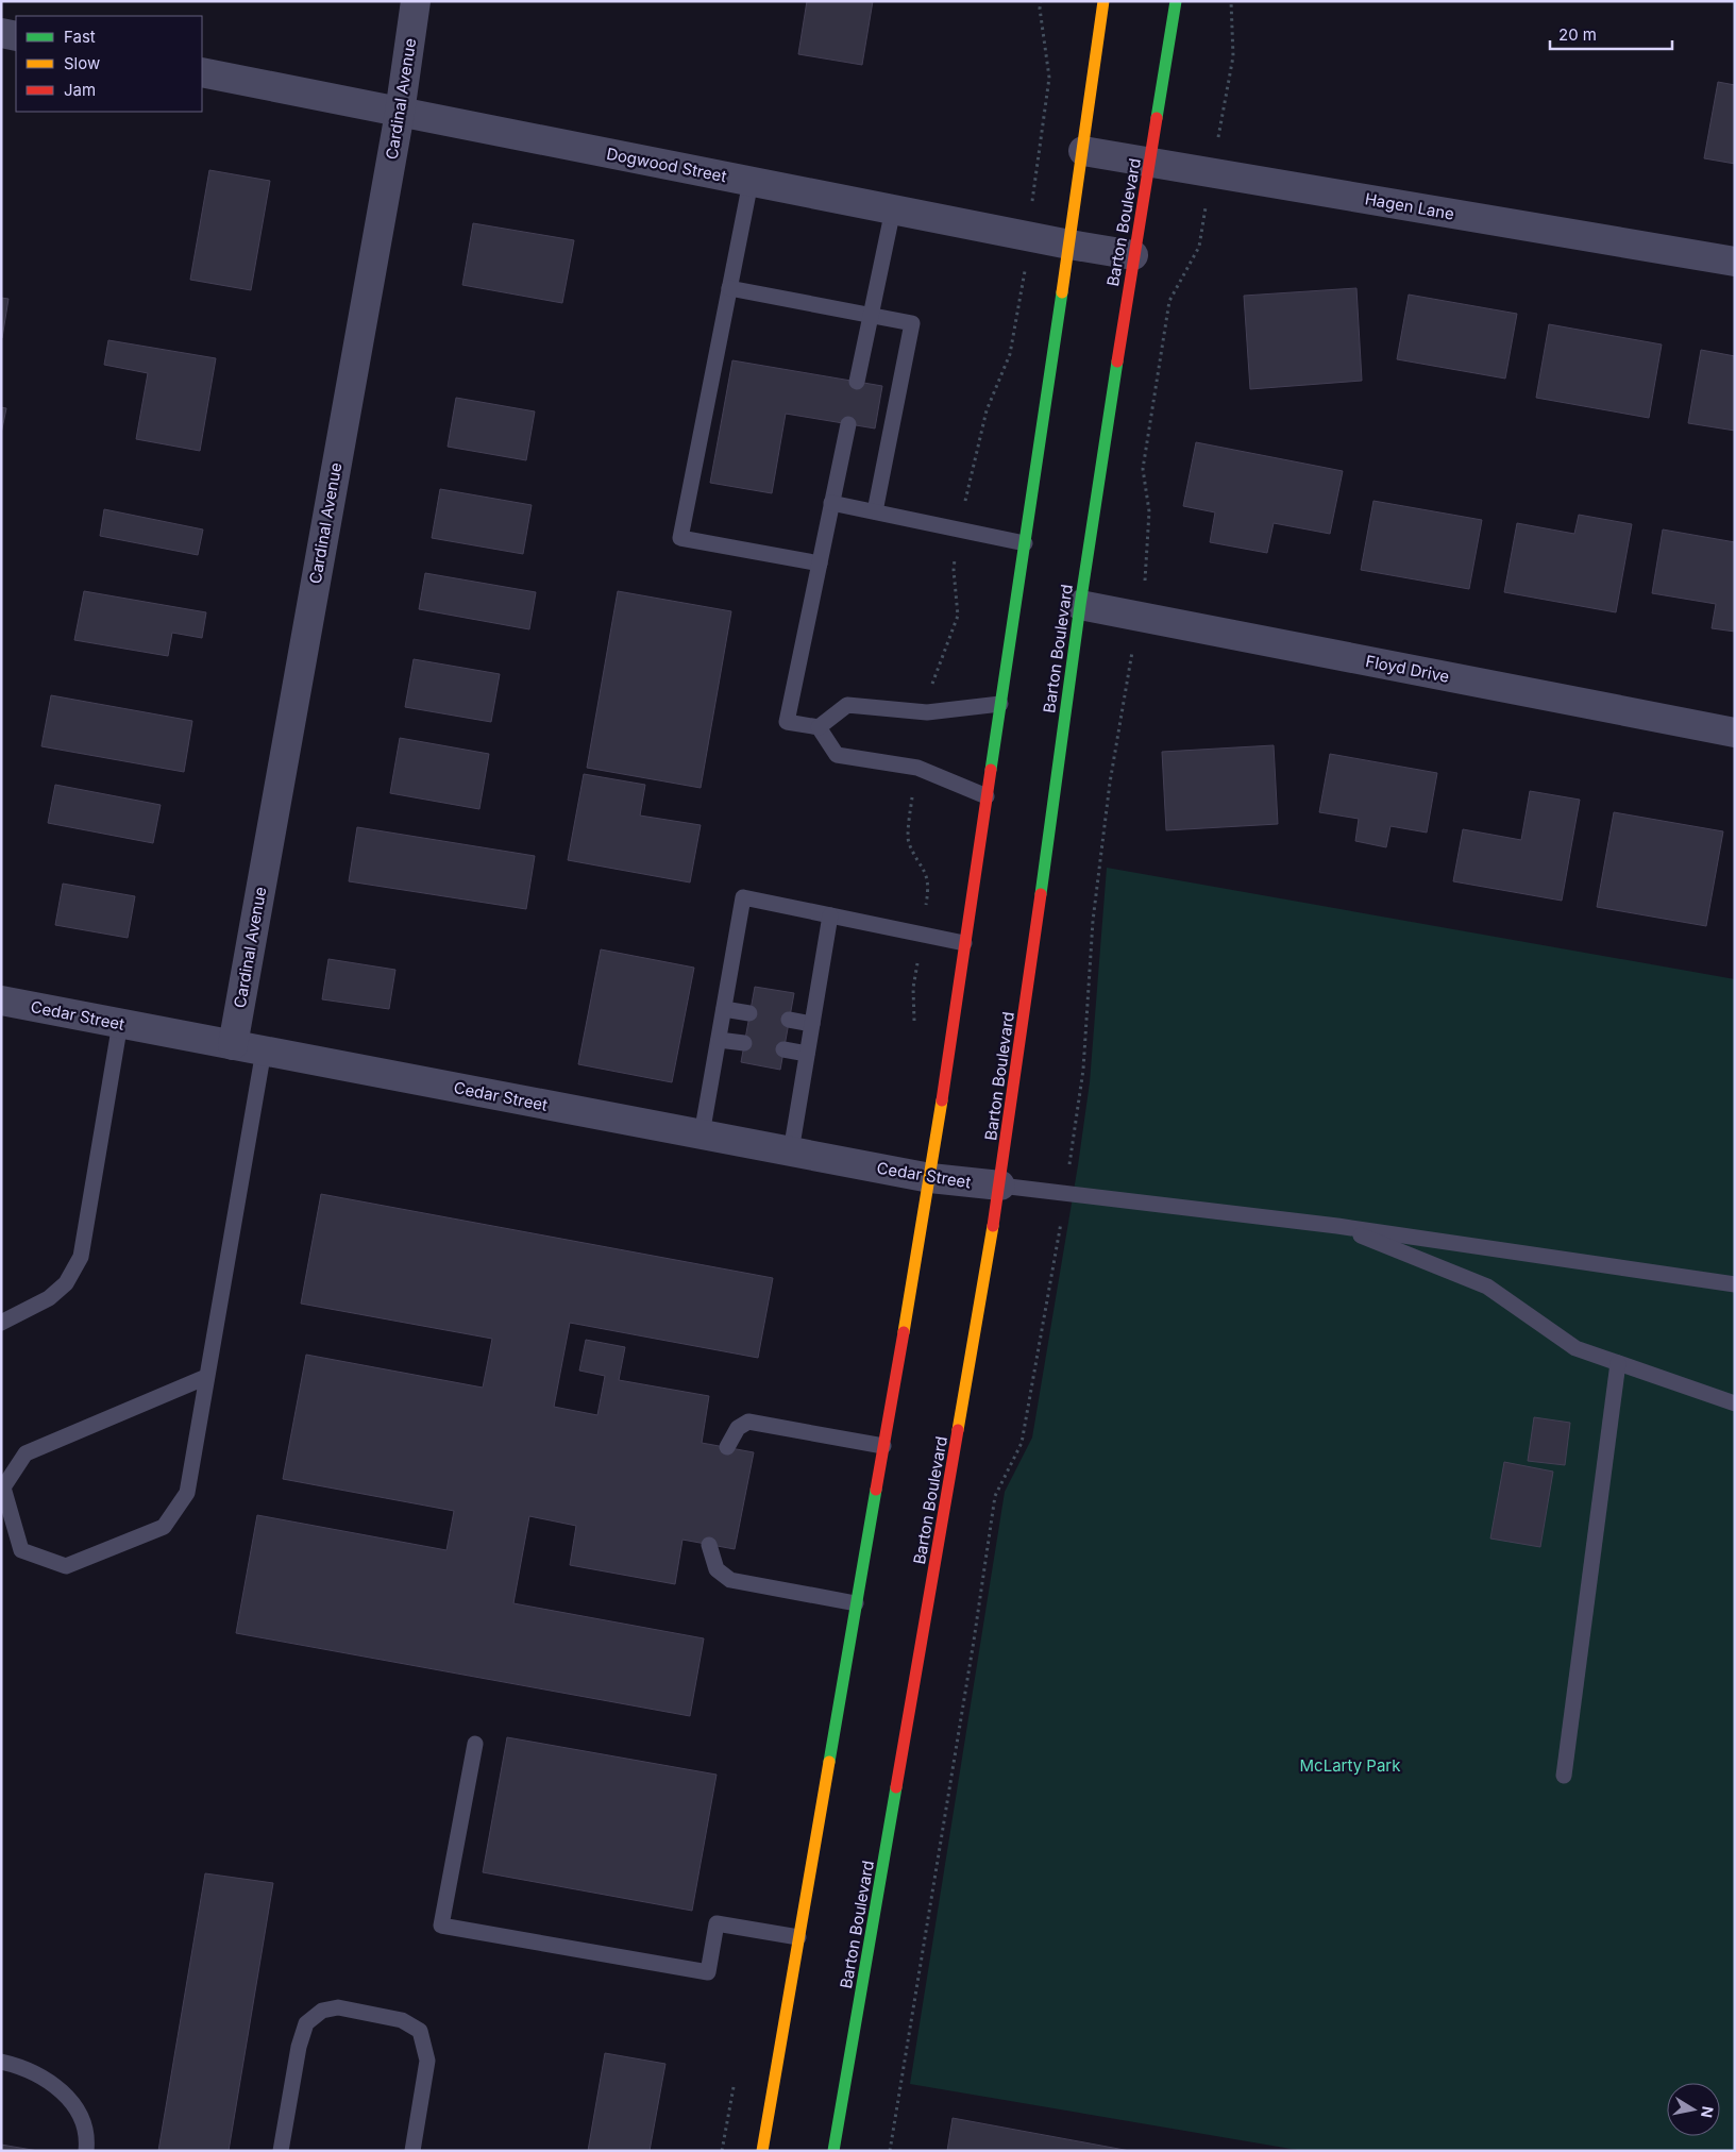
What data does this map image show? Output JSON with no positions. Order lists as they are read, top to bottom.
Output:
{
  "streets": {
    "main road": ["Barton Boulevard"],
    "street": [
      "Cardinal Avenue",
      "Dogwood Street",
      "Hagen Lane",
      "Floyd Drive",
      "Cedar Street"
    ]
  },
  "crossings": [
    ["Cardinal Avenue", "Dogwood Street"],
    ["Cardinal Avenue", "Cedar Street"],
    ["Dogwood Street", "Barton Boulevard"],
    ["Hagen Lane", "Barton Boulevard"],
    ["Barton Boulevard", "Floyd Drive"],
    ["Barton Boulevard", "Cedar Street"]
  ],
  "parks": ["McLarty Park"],
  "legend": ["Fast", "Slow", "Jam"],
  "scale_bar": "20 m",
  "north": "right"
}
